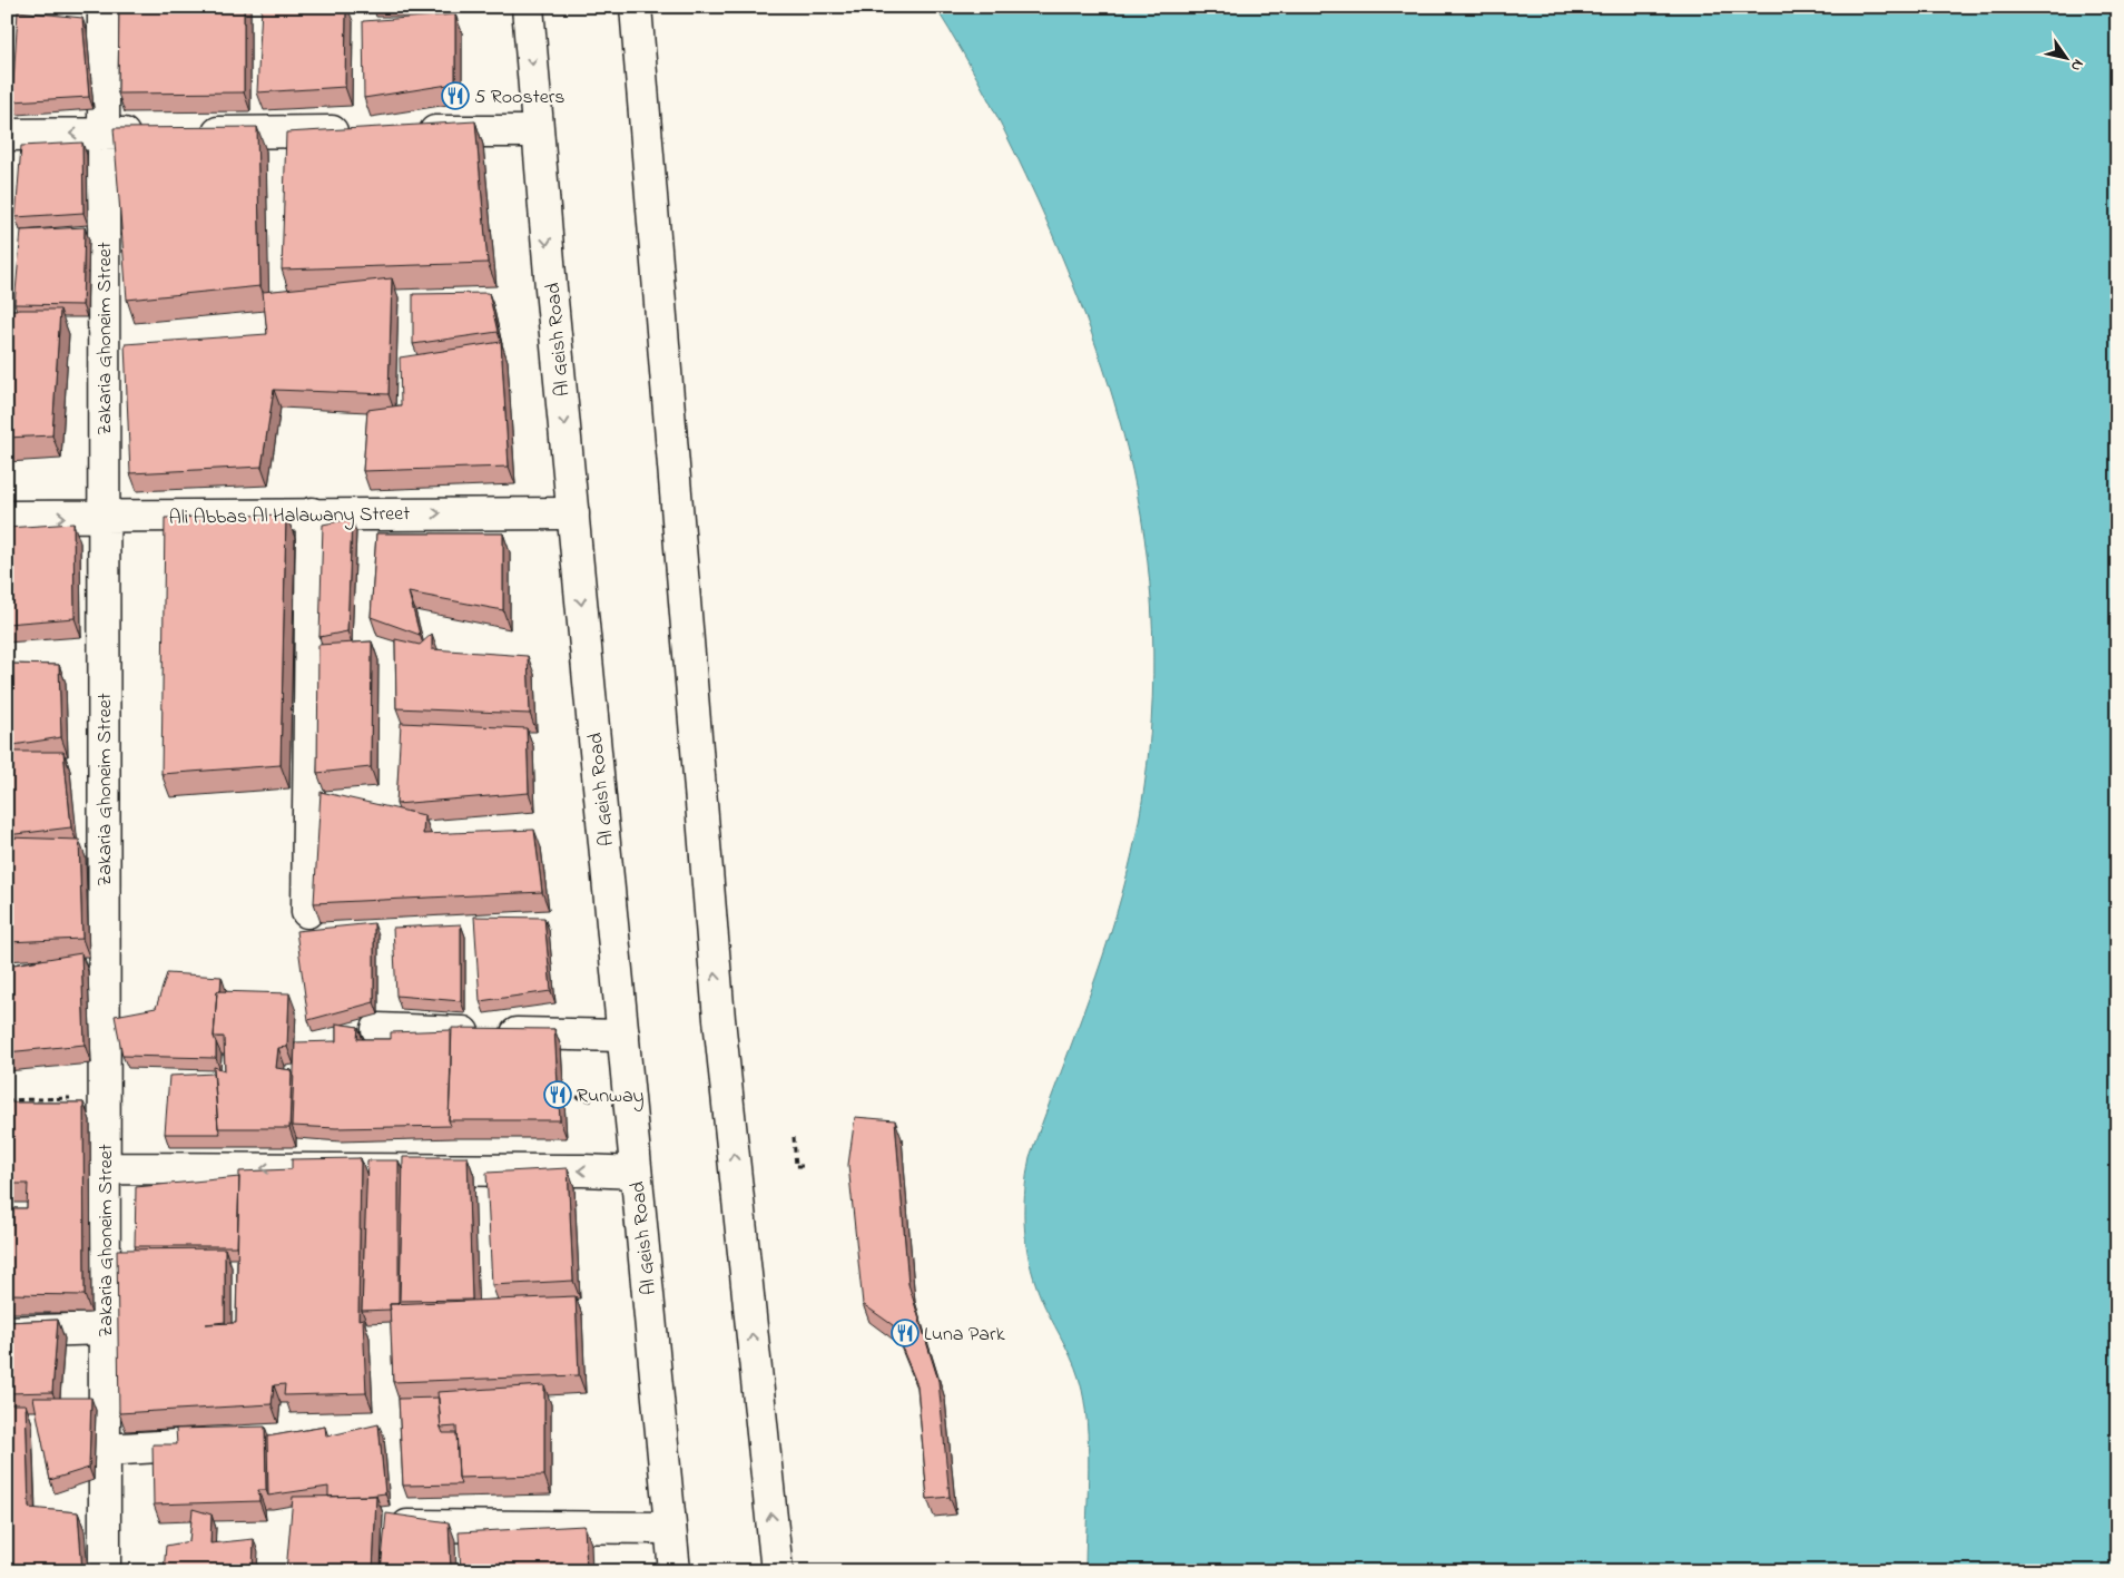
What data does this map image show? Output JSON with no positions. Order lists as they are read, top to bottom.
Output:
{
  "streets": {
    "main road": ["Zakaria Ghoneim Street", "Al Geish Road", "Ali Abbas Al Halawany Street"]
  },
  "crossings": [
    ["Zakaria Ghoneim Street", "Ali Abbas Al Halawany Street"],
    ["Al Geish Road", "Ali Abbas Al Halawany Street"]
  ],
  "one_way": ["Ali Abbas Al Halawany Street"],
  "places": {
    "restaurant": ["5 Roosters", "Runway", "Luna Park"]
  },
  "north": "bottom right"
}
